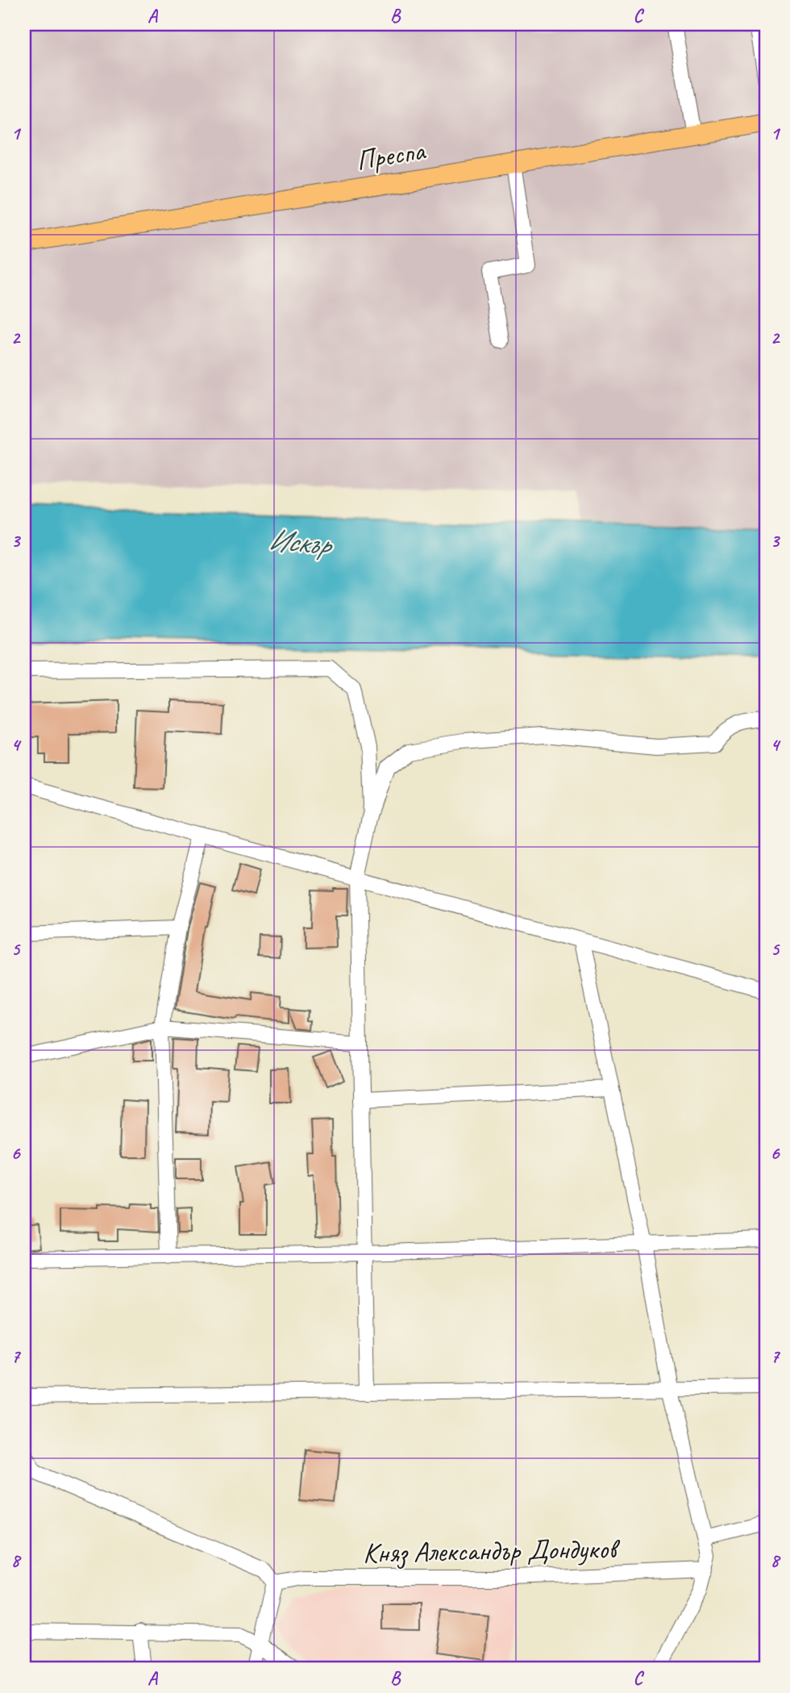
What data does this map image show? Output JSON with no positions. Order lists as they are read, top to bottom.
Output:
{
  "streets": {
    "main road": ["Преспа"],
    "street": ["Княз Александър Дондуков"]
  },
  "water": ["Искър"],
  "grid": {
    "columns": ["A", "B", "C"],
    "rows": [
      "1",
      "2",
      "3",
      "4",
      "5",
      "6",
      "7",
      "8"
    ]
  }
}
